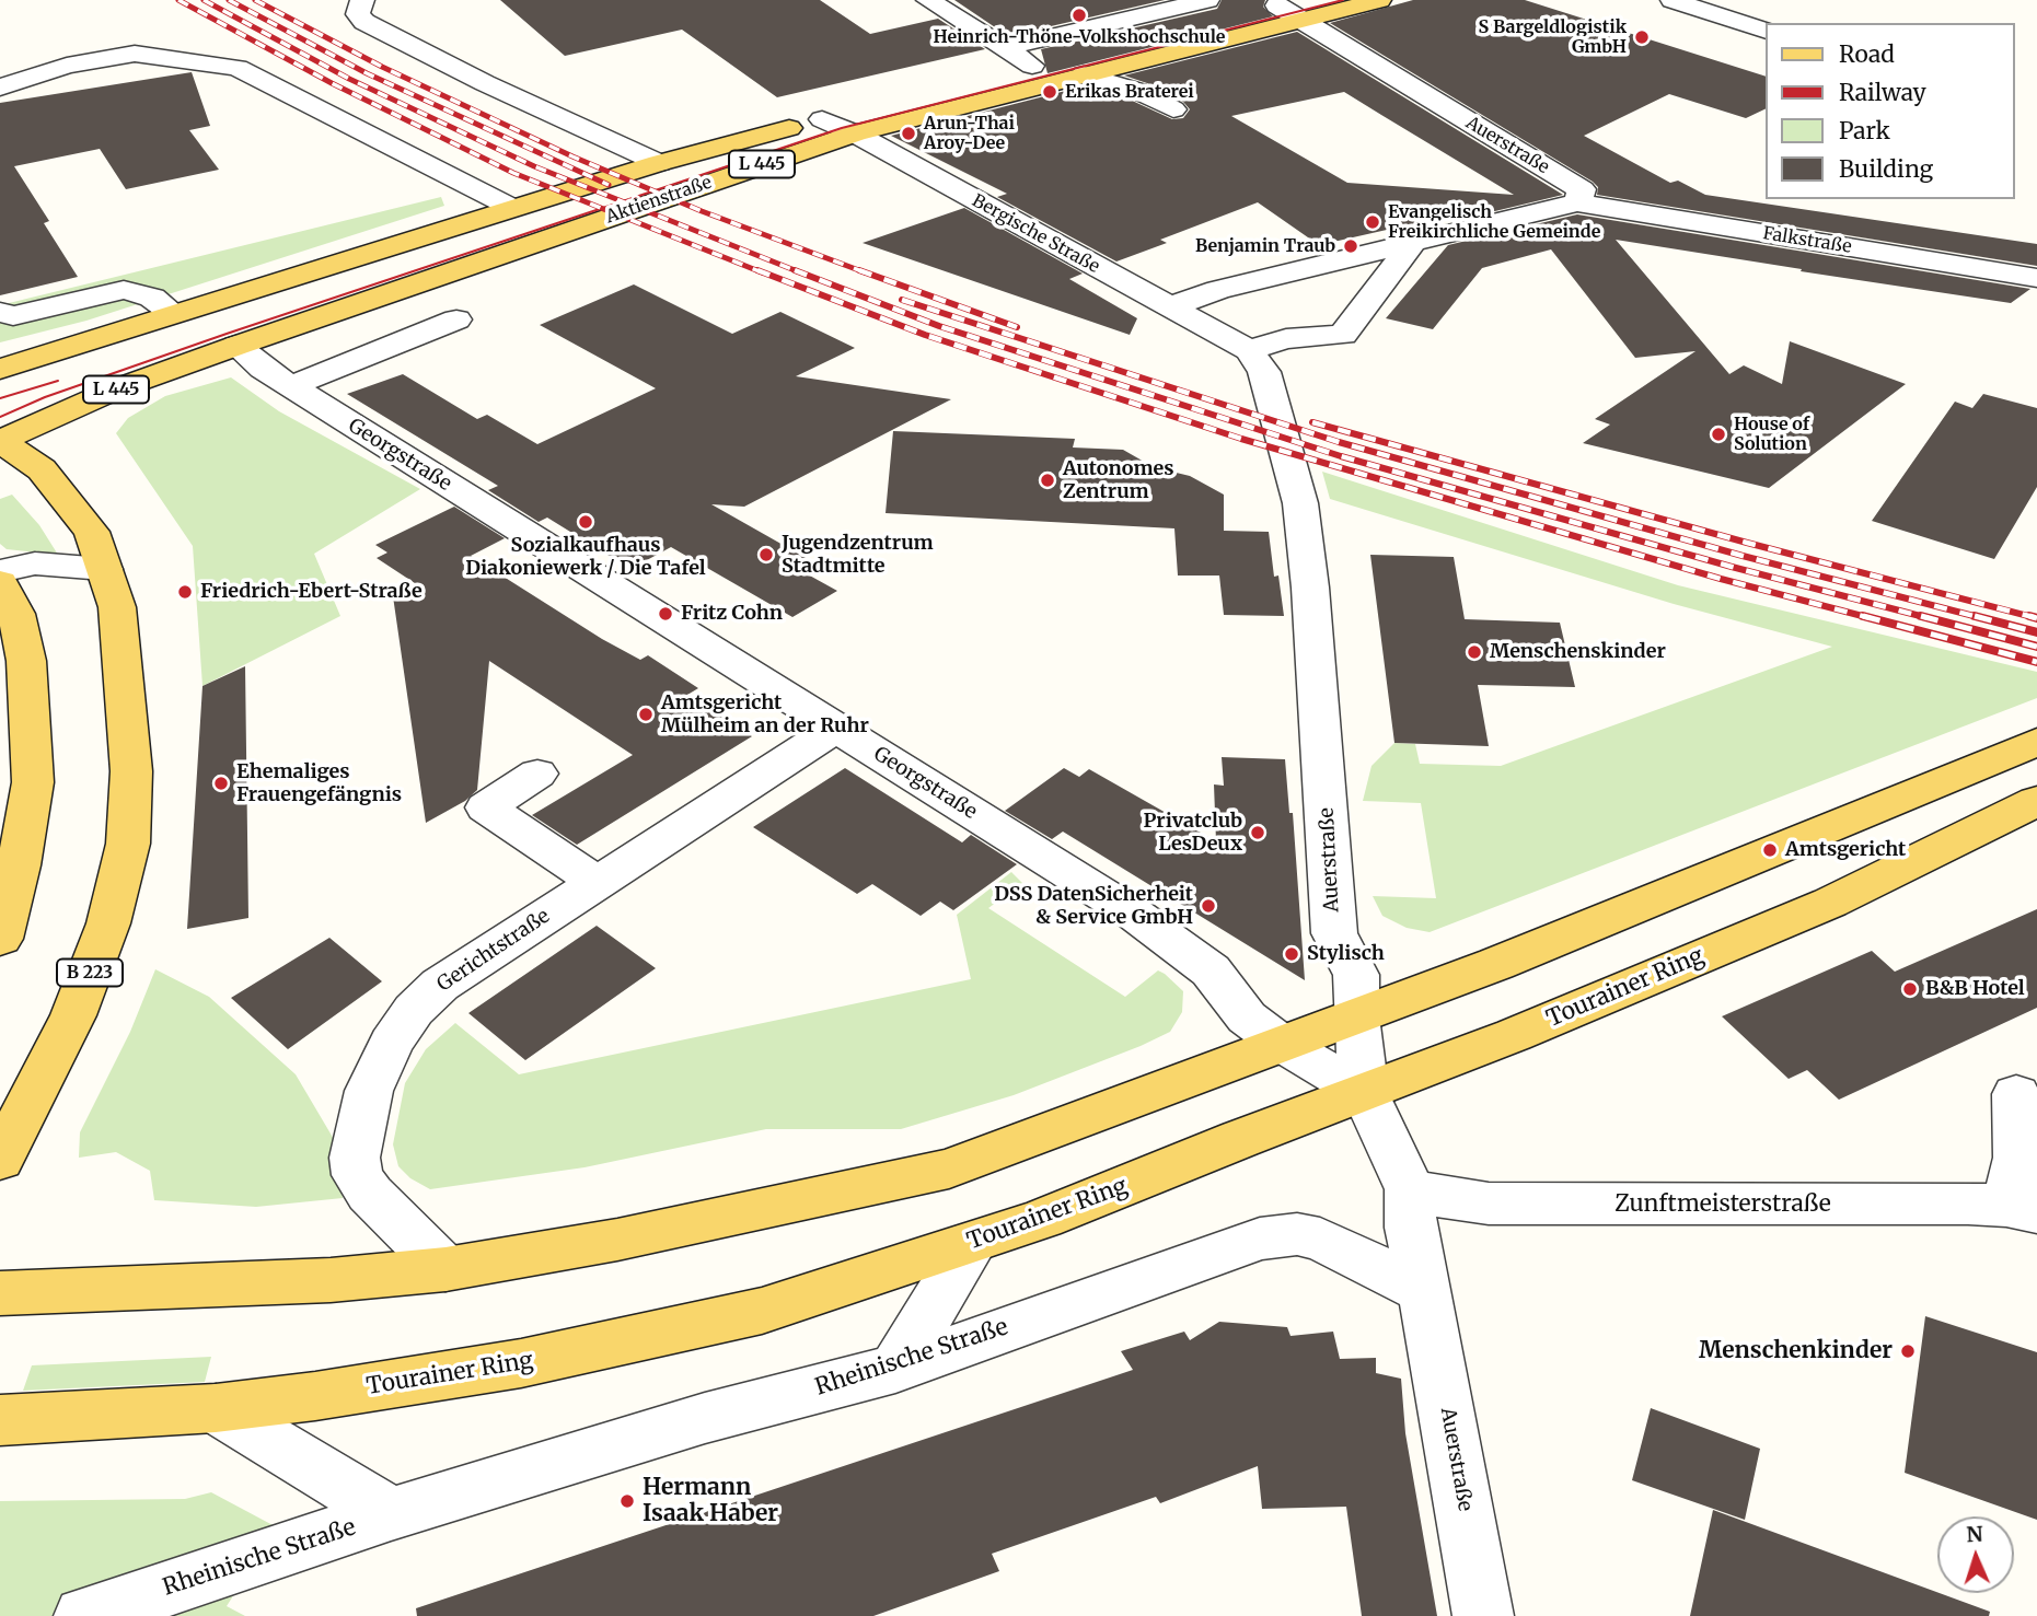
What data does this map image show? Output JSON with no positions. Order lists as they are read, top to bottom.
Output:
{
  "streets": {
    "main road": [
      "L 445",
      "Aktienstraße",
      "B 223",
      "Tourainer Ring"
    ],
    "street": [
      "Auerstraße",
      "Bergische Straße",
      "Falkstraße",
      "Georgstraße",
      "Gerichtstraße",
      "Zunftmeisterstraße",
      "Rheinische Straße"
    ]
  },
  "crossings": [
    ["Auerstraße", "Aktienstraße"],
    ["Auerstraße", "Bergische Straße"],
    ["Auerstraße", "Falkstraße"],
    ["Auerstraße", "Georgstraße"],
    ["Auerstraße", "Tourainer Ring"],
    ["Auerstraße", "Zunftmeisterstraße"],
    ["Auerstraße", "Rheinische Straße"],
    ["Aktienstraße", "Bergische Straße"],
    ["Aktienstraße", "Georgstraße"],
    ["Aktienstraße", "B 223"],
    ["Georgstraße", "Gerichtstraße"],
    ["Georgstraße", "Tourainer Ring"],
    ["Tourainer Ring", "Rheinische Straße"]
  ],
  "places": [
    "Heinrich-Thöne-Volkshochschule",
    "S Bargeldlogistik GmbH",
    "Erikas Braterei",
    "Arun-Thai Aroy-Dee",
    "Evangelisch Freikirchliche Gemeinde",
    "Benjamin Traub",
    "House of Solution",
    "Autonomes Zentrum",
    "Sozialkaufhaus Diakoniewerk / Die Tafel",
    "Jugendzentrum Stadtmitte",
    "Friedrich-Ebert-Straße",
    "Fritz Cohn",
    "Menschenskinder",
    "Amtsgericht Mülheim an der Ruhr",
    "Ehemaliges Frauengefängnis",
    "Privatclub LesDeux",
    "Amtsgericht",
    "DSS DatenSicherheit & Service GmbH",
    "Stylisch",
    "B&B Hotel",
    "Menschenkinder",
    "Hermann Isaak Haber"
  ],
  "legend": [
    "Road",
    "Railway",
    "Park",
    "Building"
  ],
  "north": "top"
}
